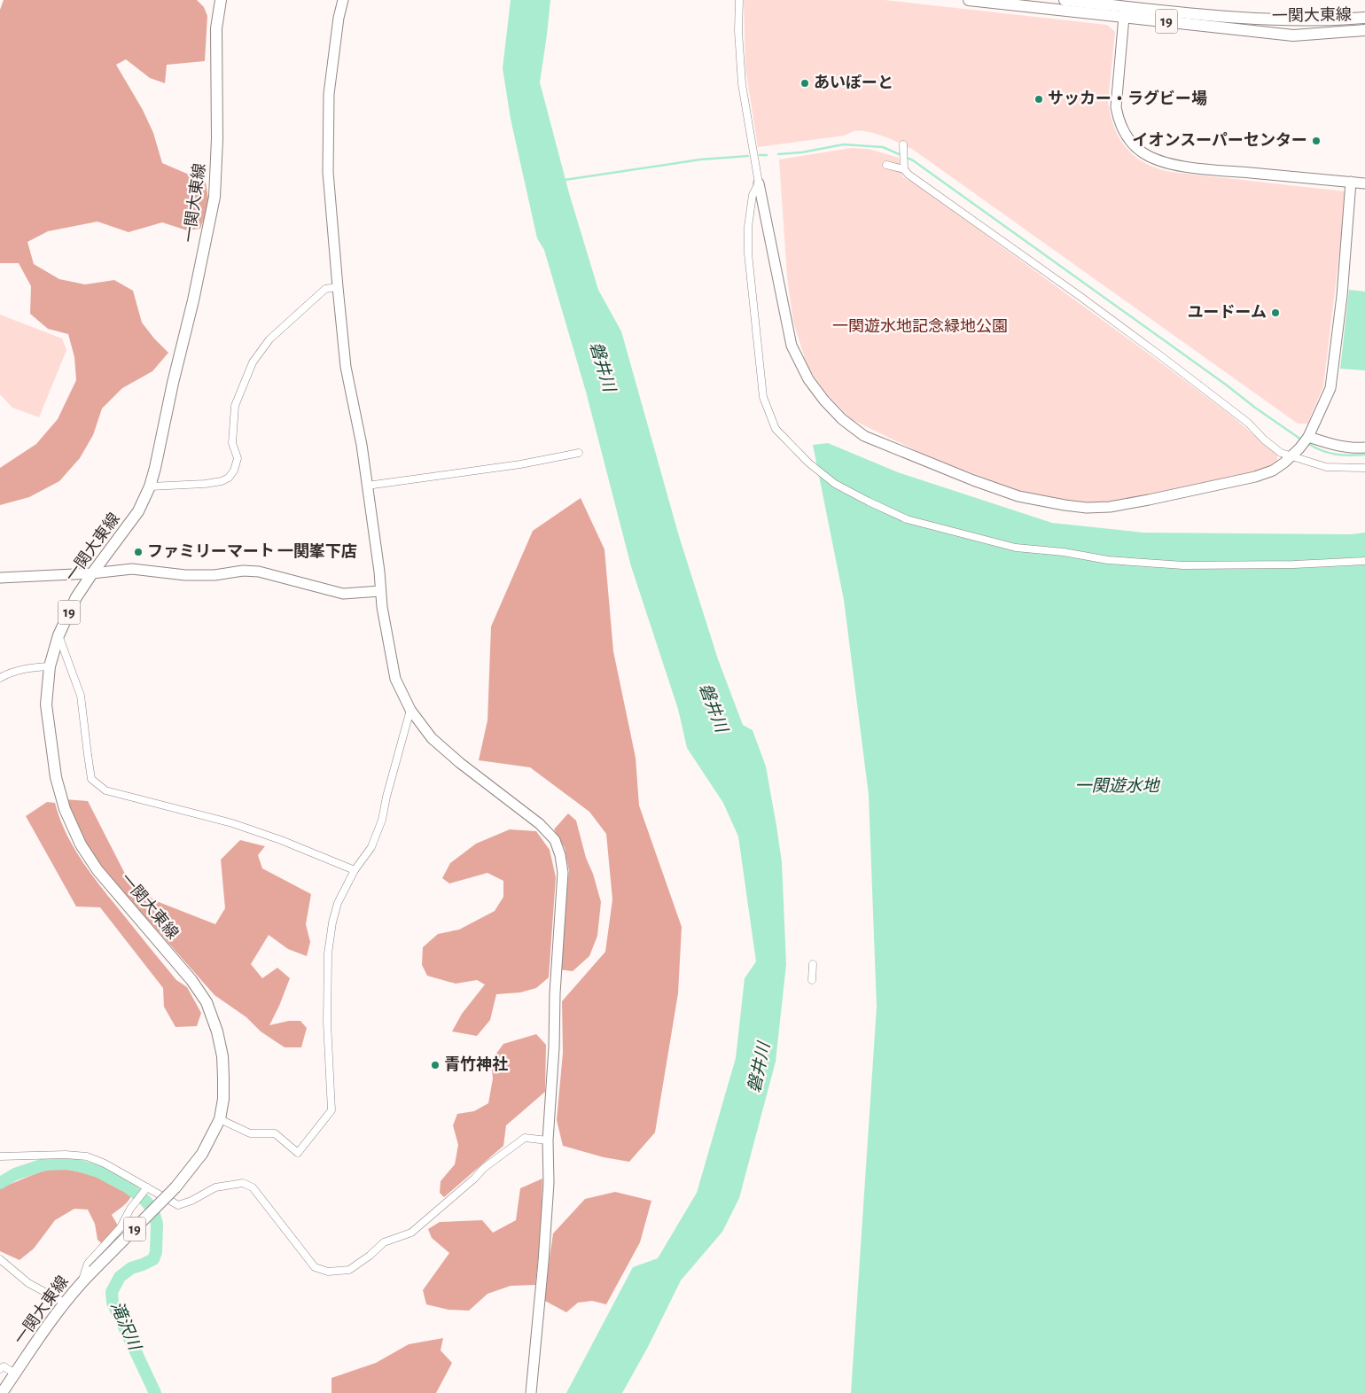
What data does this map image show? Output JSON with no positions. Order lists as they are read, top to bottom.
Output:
{
  "streets": {
    "main road": ["一関大東線", "19"]
  },
  "water": ["磐井川", "一関遊水地", "滝沢川"],
  "parks": ["一関遊水地記念緑地公園"],
  "places": [
    "あいぽーと",
    "サッカー・ラグビー場",
    "イオンスーパーセンター",
    "ユードーム",
    "ファミリーマート 一関峯下店",
    "青竹神社"
  ]
}
